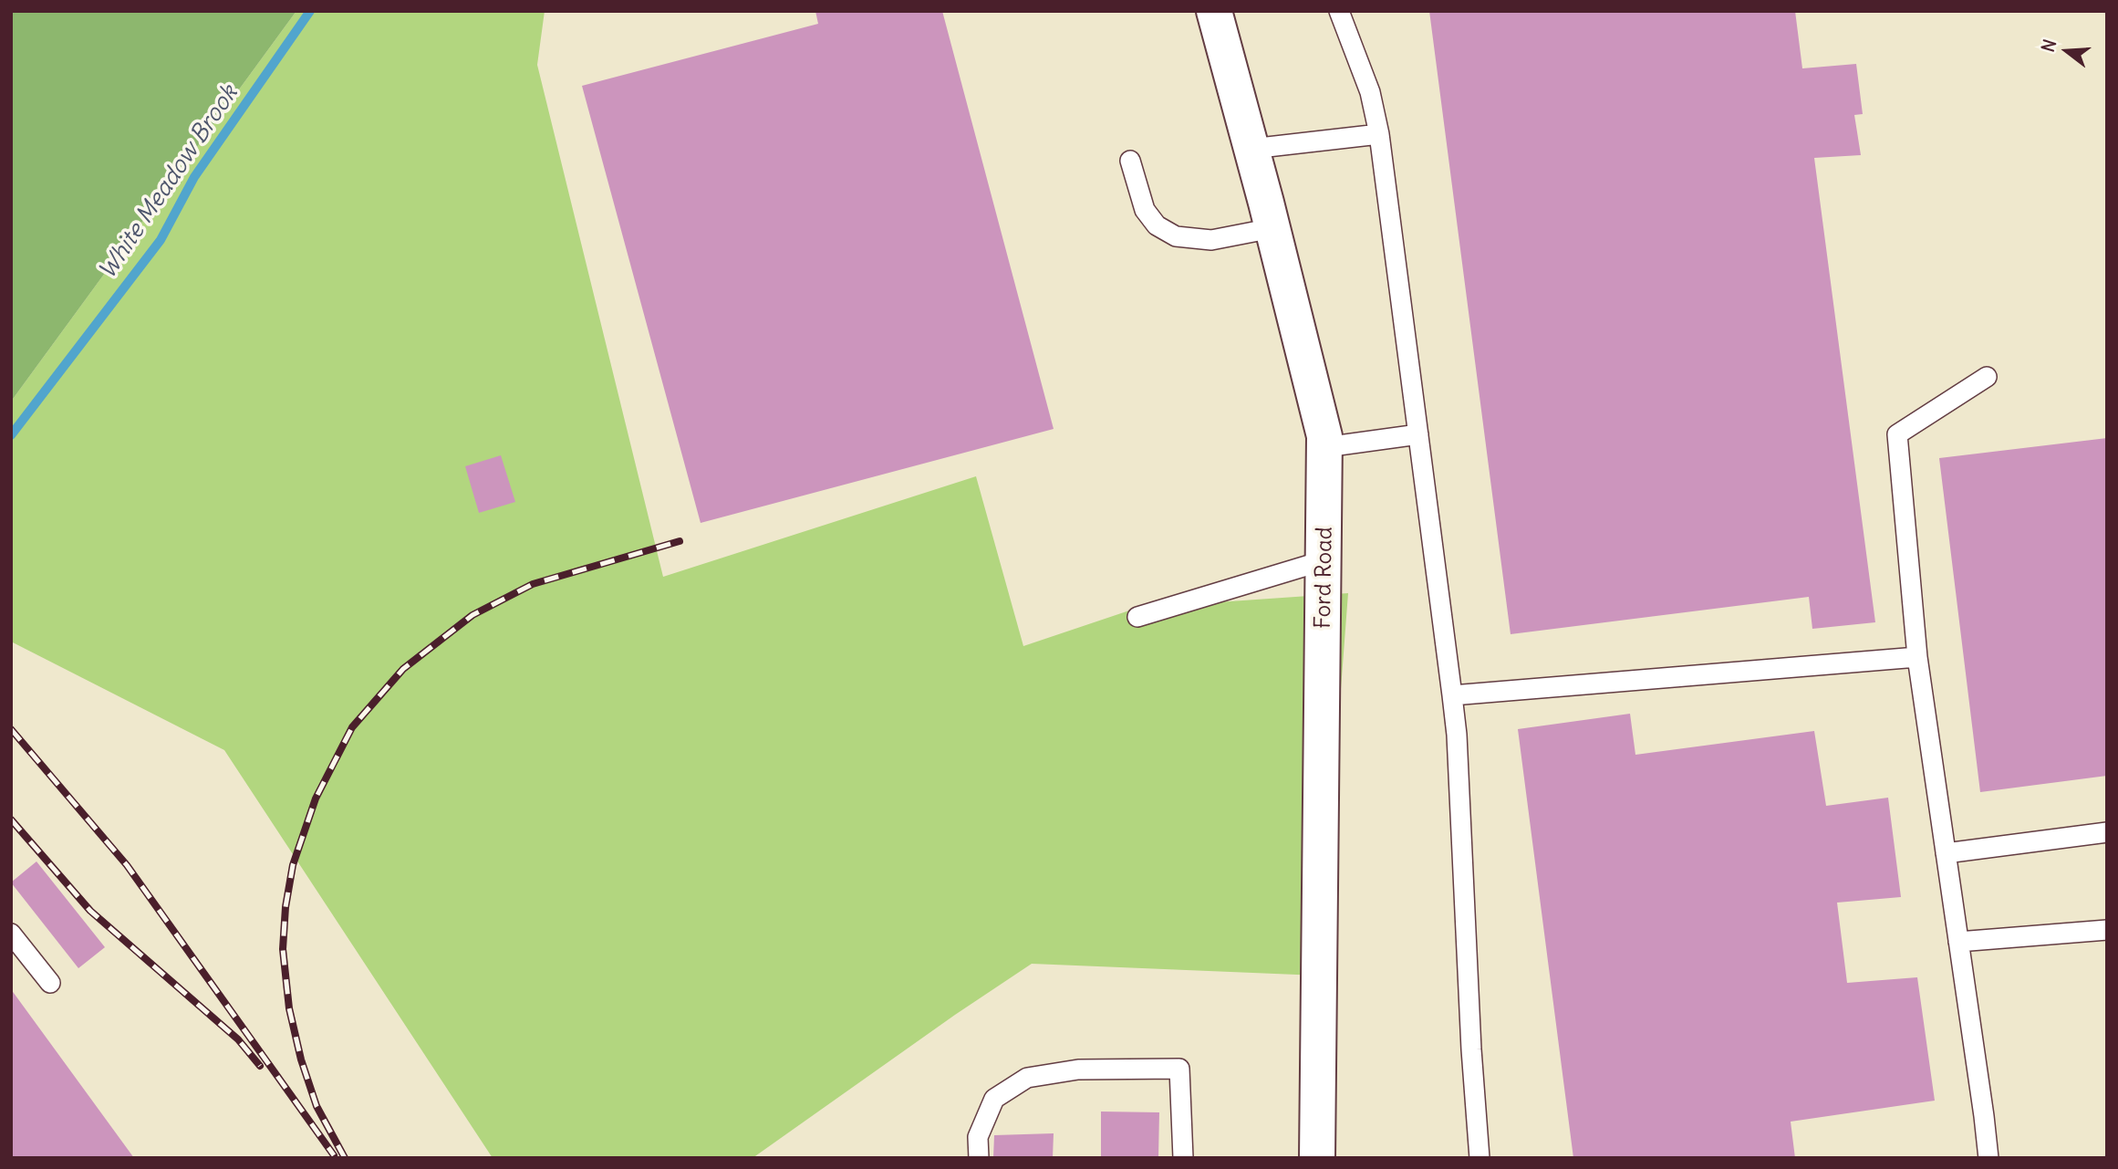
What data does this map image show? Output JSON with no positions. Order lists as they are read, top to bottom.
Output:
{
  "streets": {
    "street": ["Ford Road"]
  },
  "water": ["White Meadow Brook"],
  "north": "left"
}
